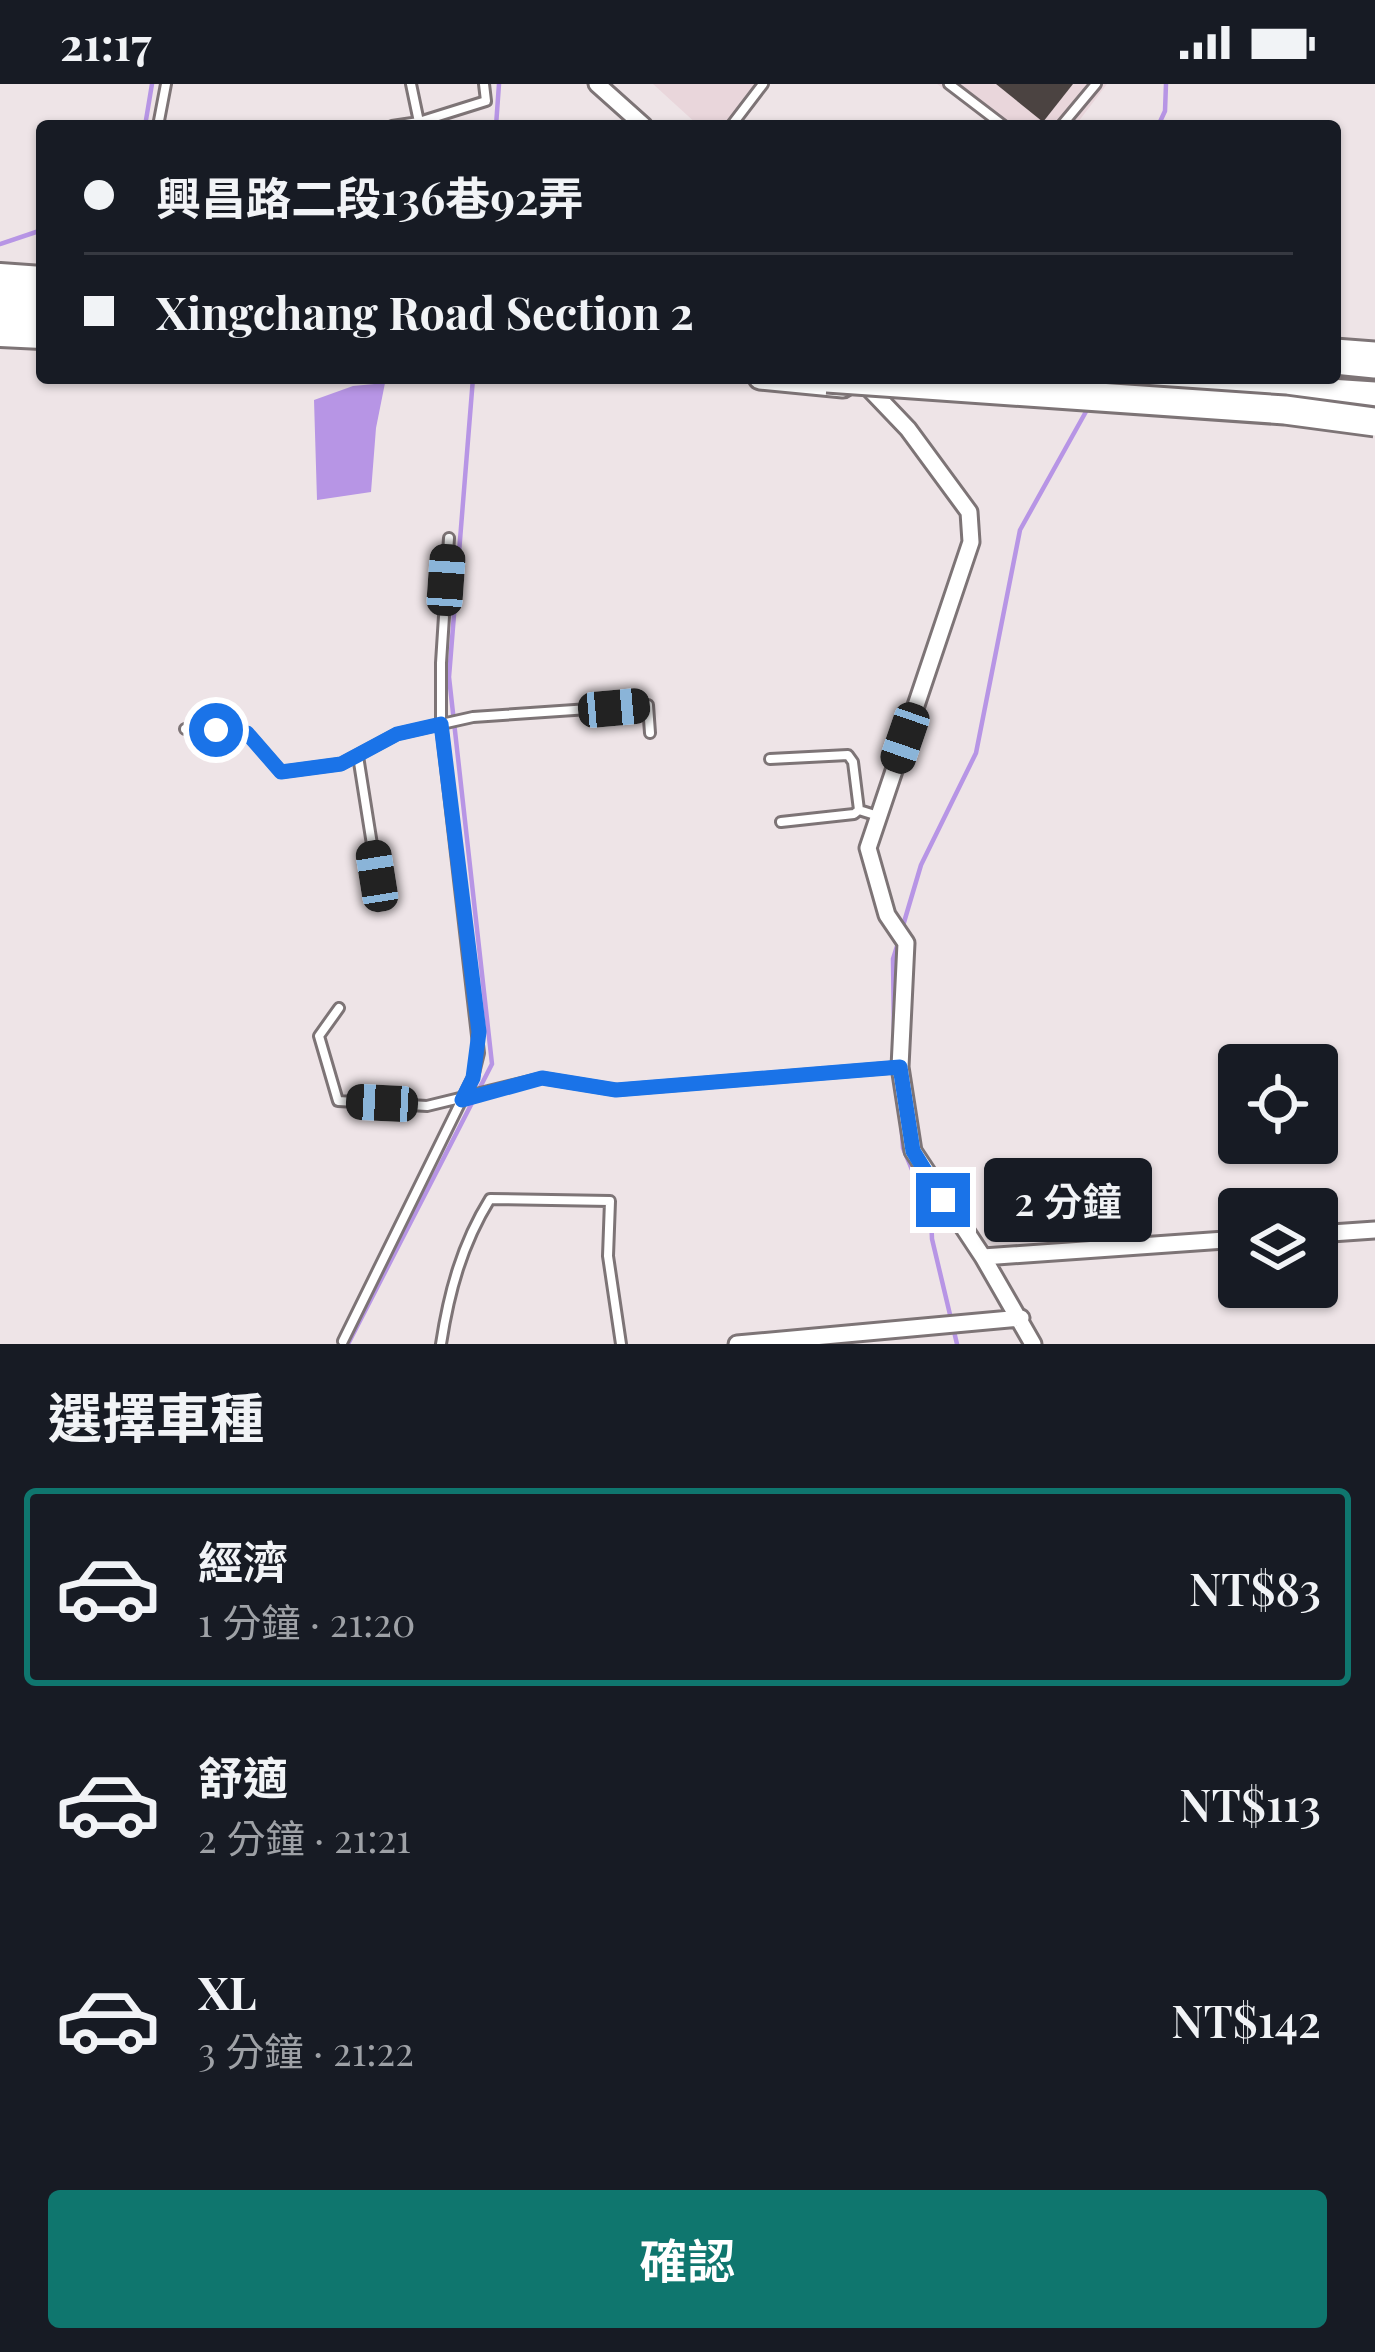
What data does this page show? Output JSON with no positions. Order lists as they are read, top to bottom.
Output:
{
  "page": {
    "status": "21:17",
    "banner": ["興昌路二段136巷92弄", "Xingchang Road Section 2"],
    "bubble": "2 分鐘",
    "heading": "選擇車種",
    "list": [
      {
        "name": "經濟",
        "note": "1 分鐘 · 21:20",
        "value": "NT$83"
      },
      {
        "name": "舒適",
        "note": "2 分鐘 · 21:21",
        "value": "NT$113"
      },
      {
        "name": "XL",
        "note": "3 分鐘 · 21:22",
        "value": "NT$142"
      }
    ],
    "buttons": "確認"
  }
}
